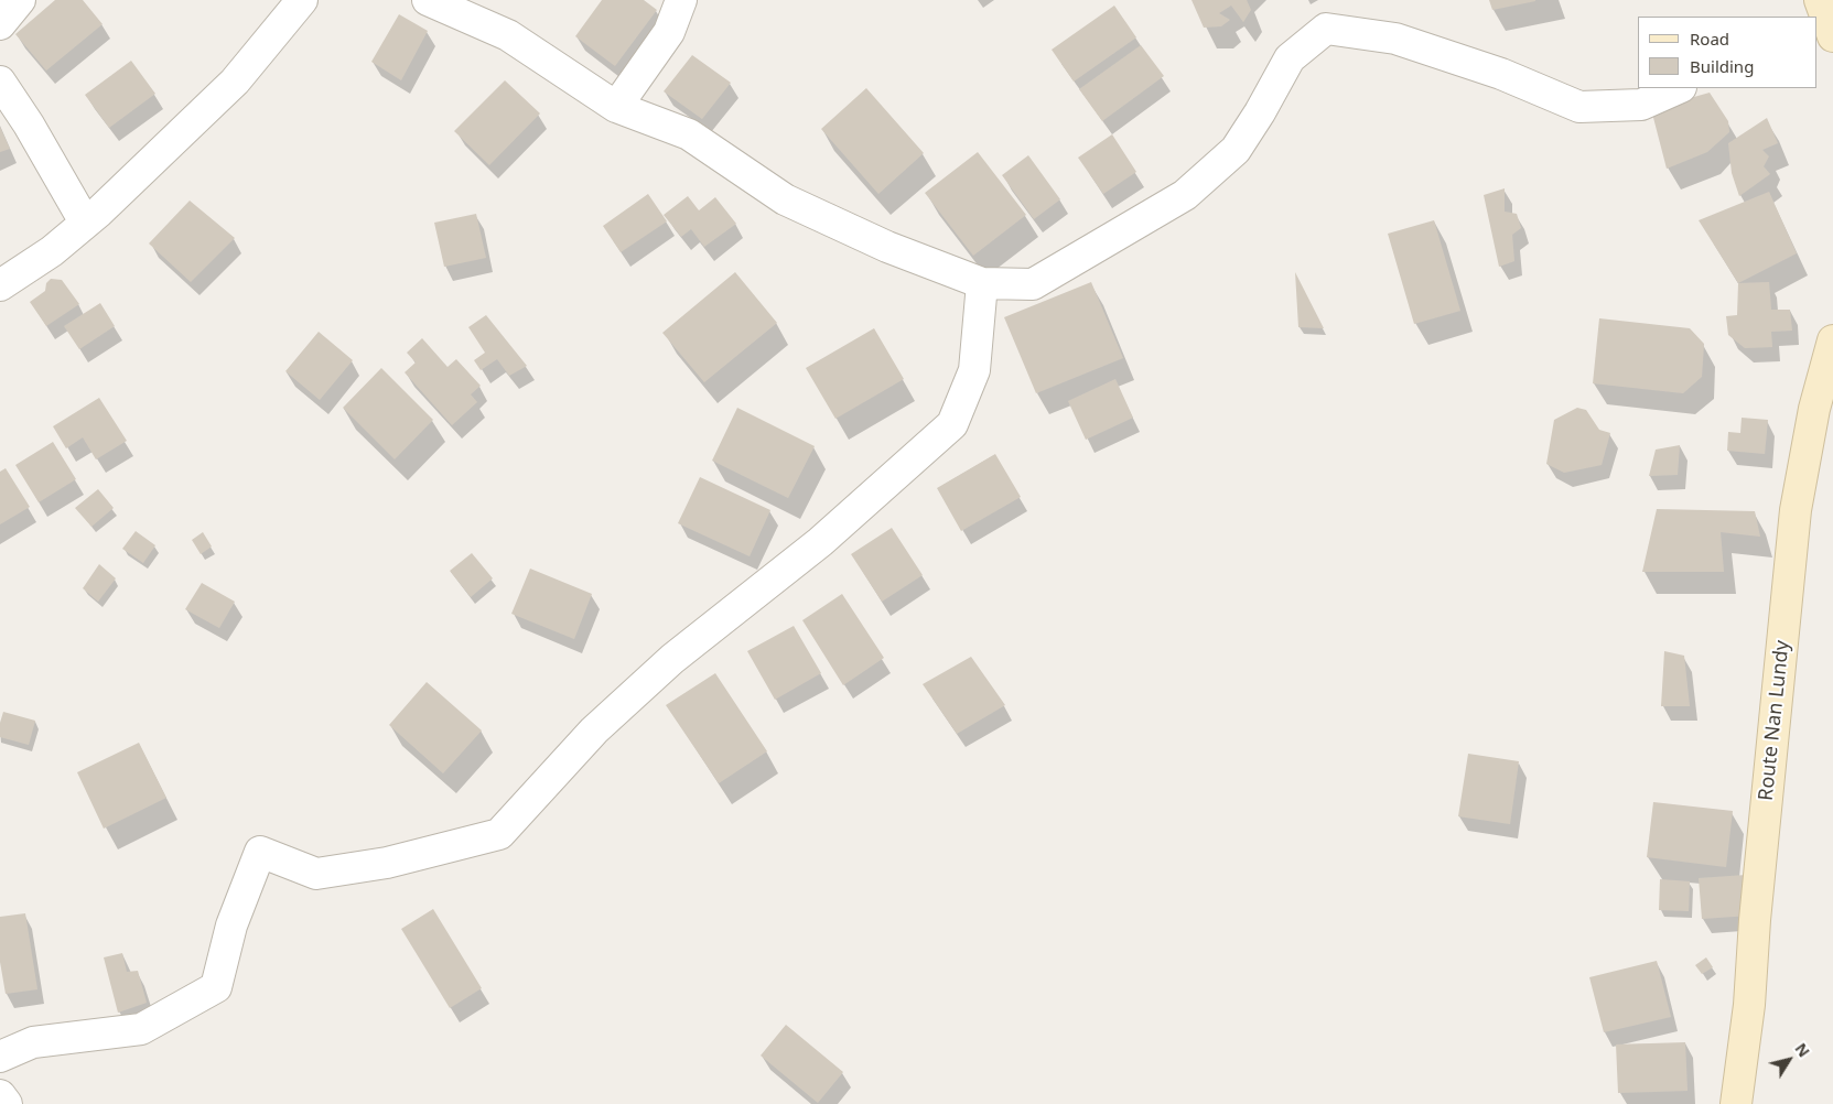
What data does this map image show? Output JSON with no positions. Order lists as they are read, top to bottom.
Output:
{
  "streets": {
    "main road": ["Route Nan Lundy"]
  },
  "legend": ["Road", "Building"],
  "north": "top right"
}
